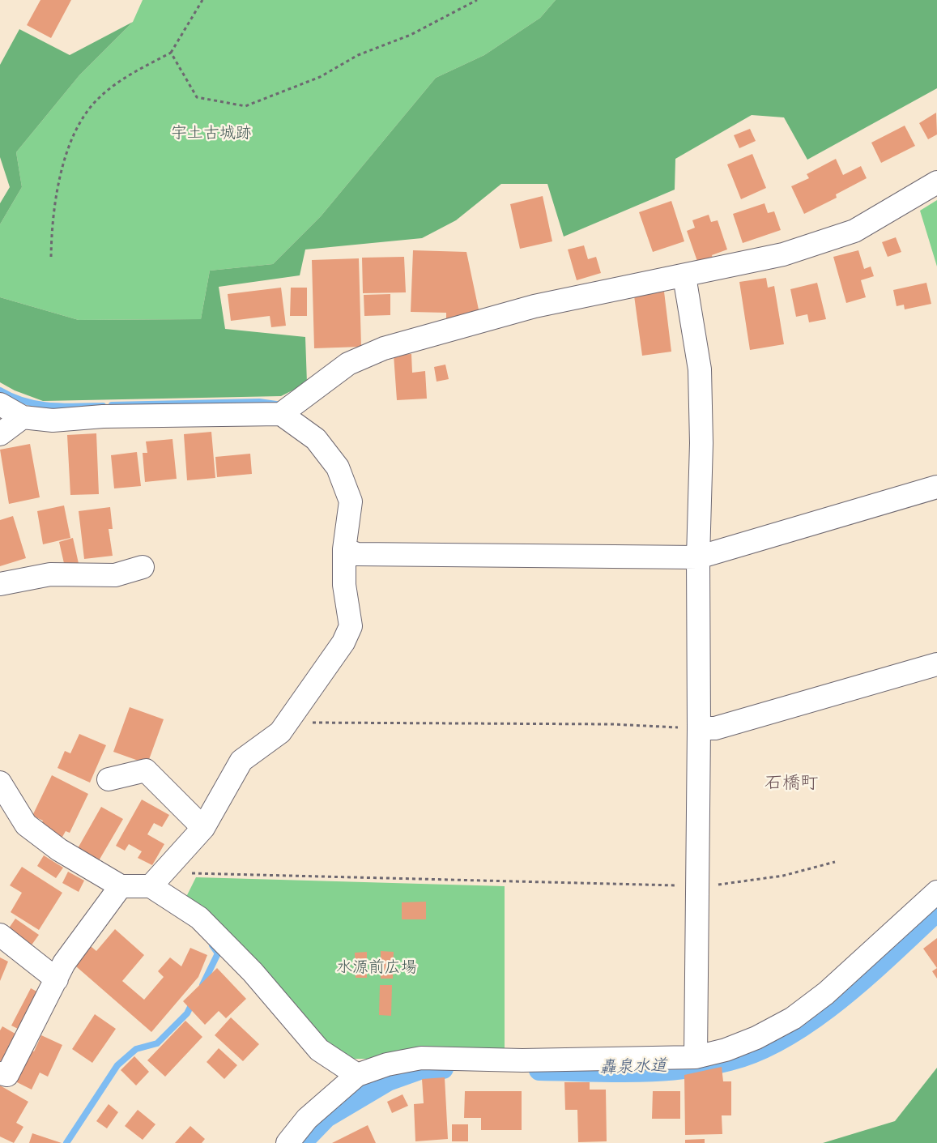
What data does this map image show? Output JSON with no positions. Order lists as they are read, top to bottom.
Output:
{
  "districts": ["石橋町"],
  "water": ["轟泉水道"],
  "parks": ["宇土古城跡", "水源前広場"]
}
